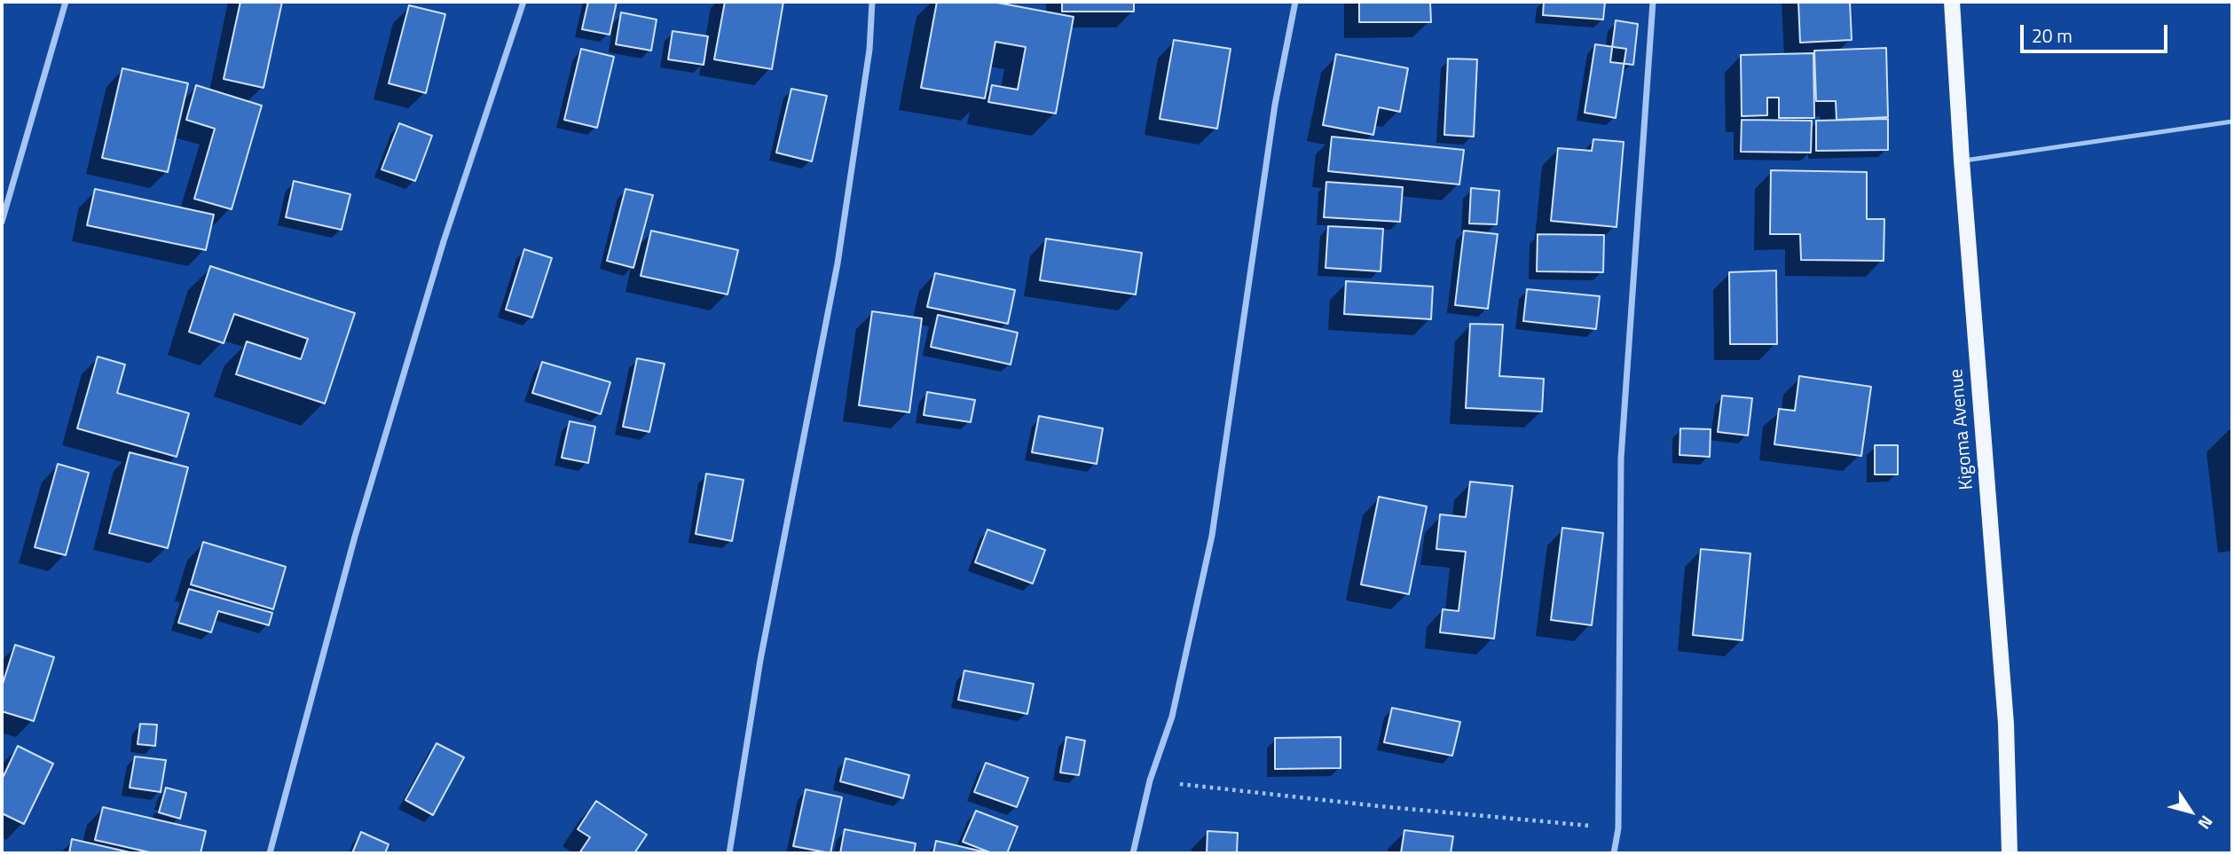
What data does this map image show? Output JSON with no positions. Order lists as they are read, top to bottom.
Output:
{
  "streets": {
    "main road": ["Kigoma Avenue"]
  },
  "scale_bar": "20 m",
  "north": "bottom right"
}
